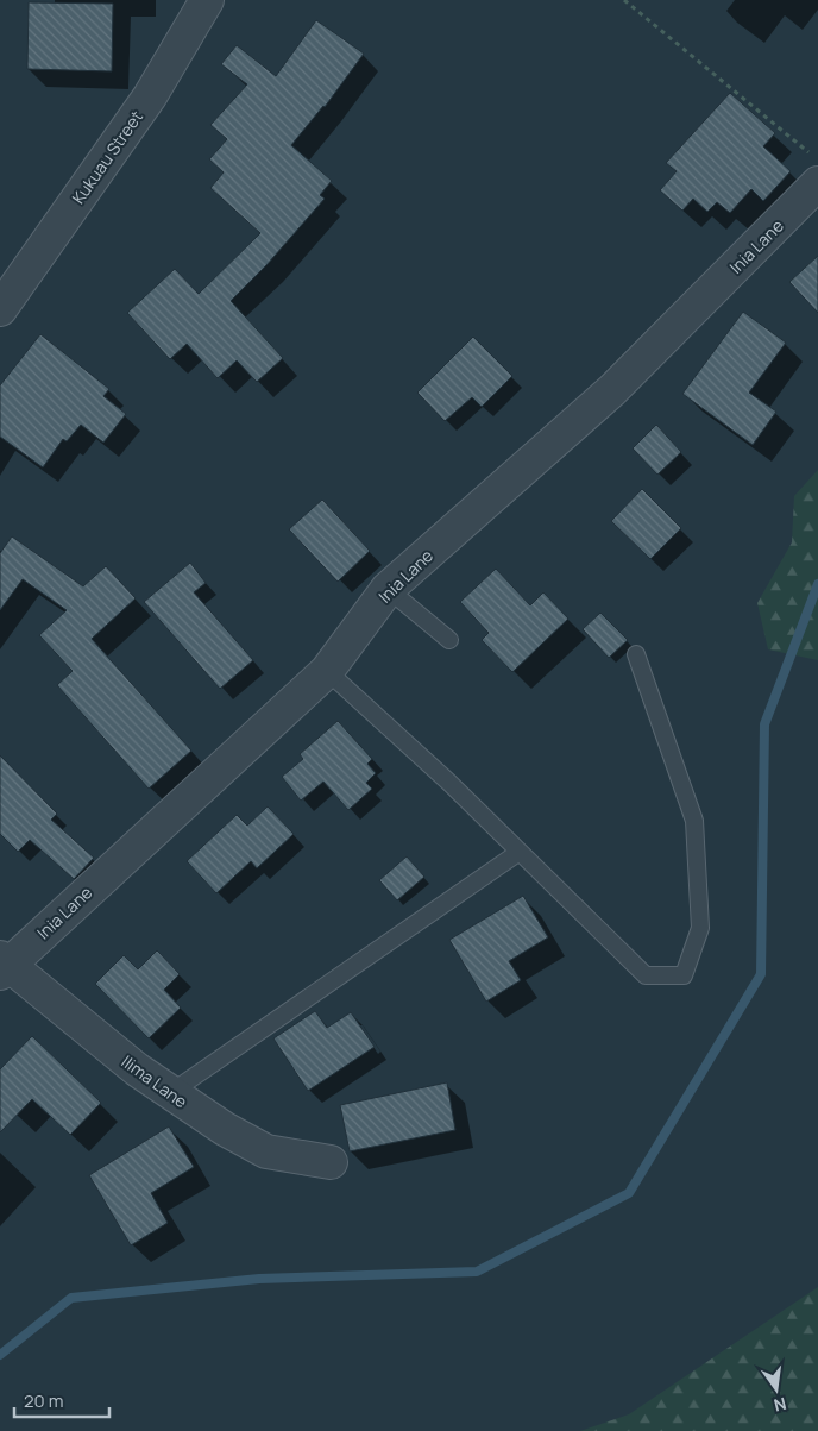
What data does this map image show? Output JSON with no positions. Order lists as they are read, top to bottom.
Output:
{
  "streets": {
    "street": ["Kukuau Street", "Inia Lane", "Ilima Lane"]
  },
  "crossings": [
    ["Inia Lane", "Ilima Lane"]
  ],
  "scale_bar": "20 m",
  "north": "bottom"
}
